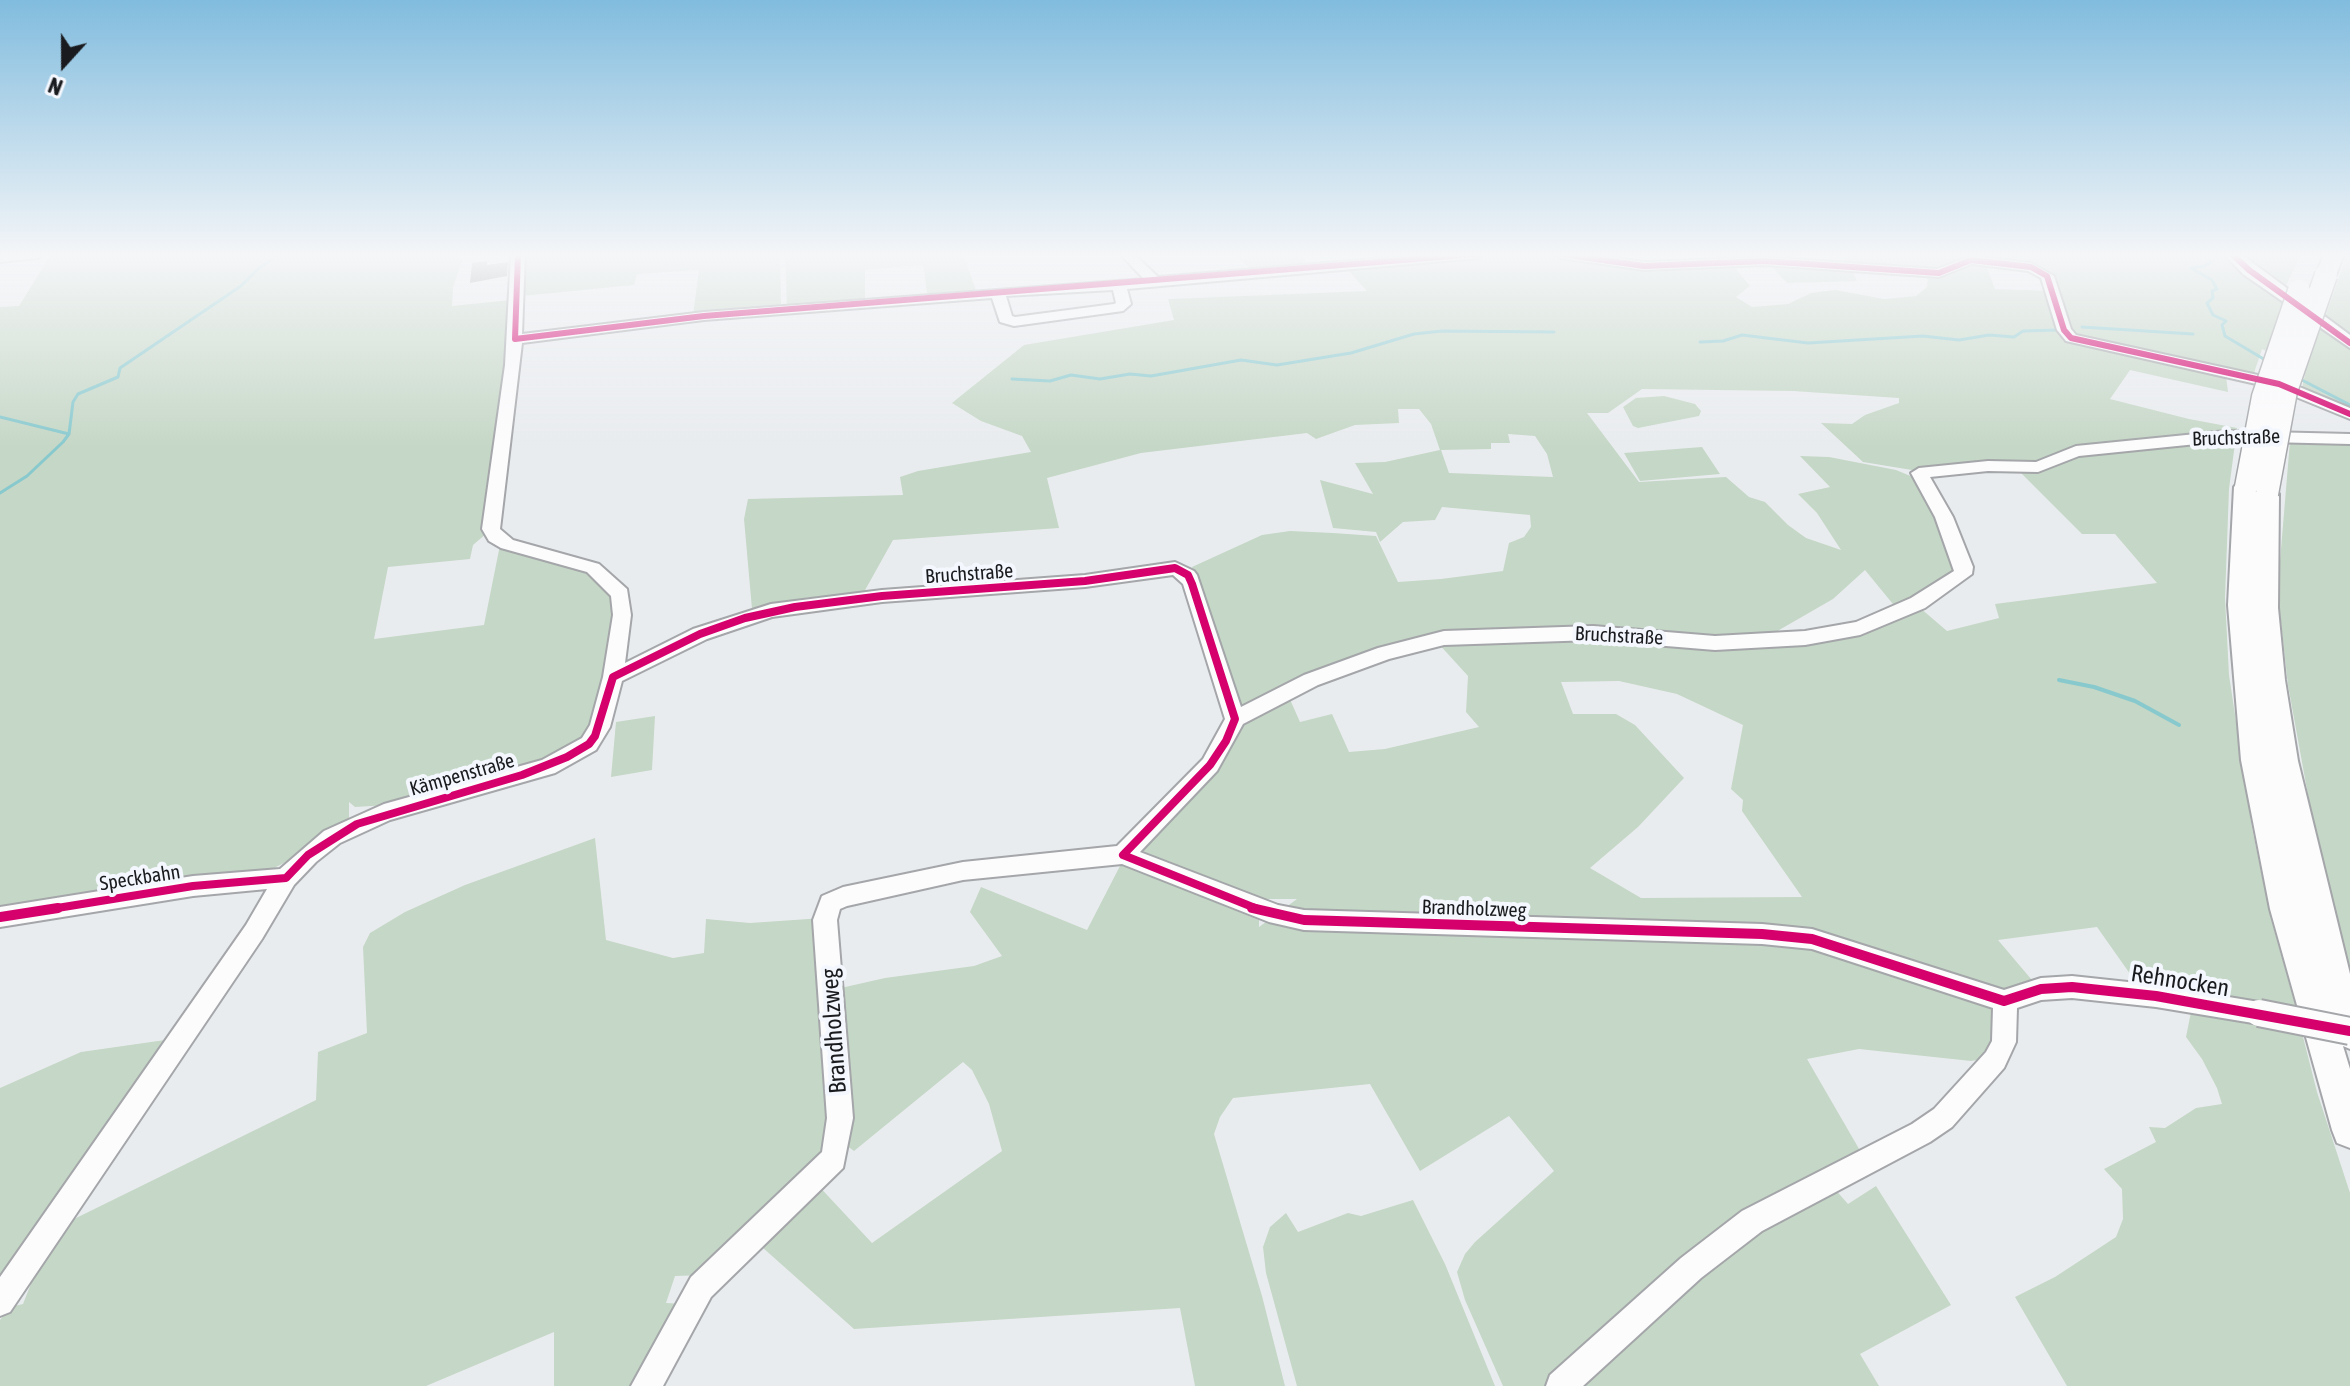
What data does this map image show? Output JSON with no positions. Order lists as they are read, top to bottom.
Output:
{
  "streets": {
    "street": [
      "Bruchstraße",
      "Kämpenstraße",
      "Speckbahn",
      "Brandholzweg",
      "Rehnocken"
    ]
  },
  "crossings": [
    ["Bruchstraße", "Kämpenstraße"],
    ["Kämpenstraße", "Speckbahn"],
    ["Brandholzweg", "Rehnocken"]
  ],
  "north": "bottom"
}
